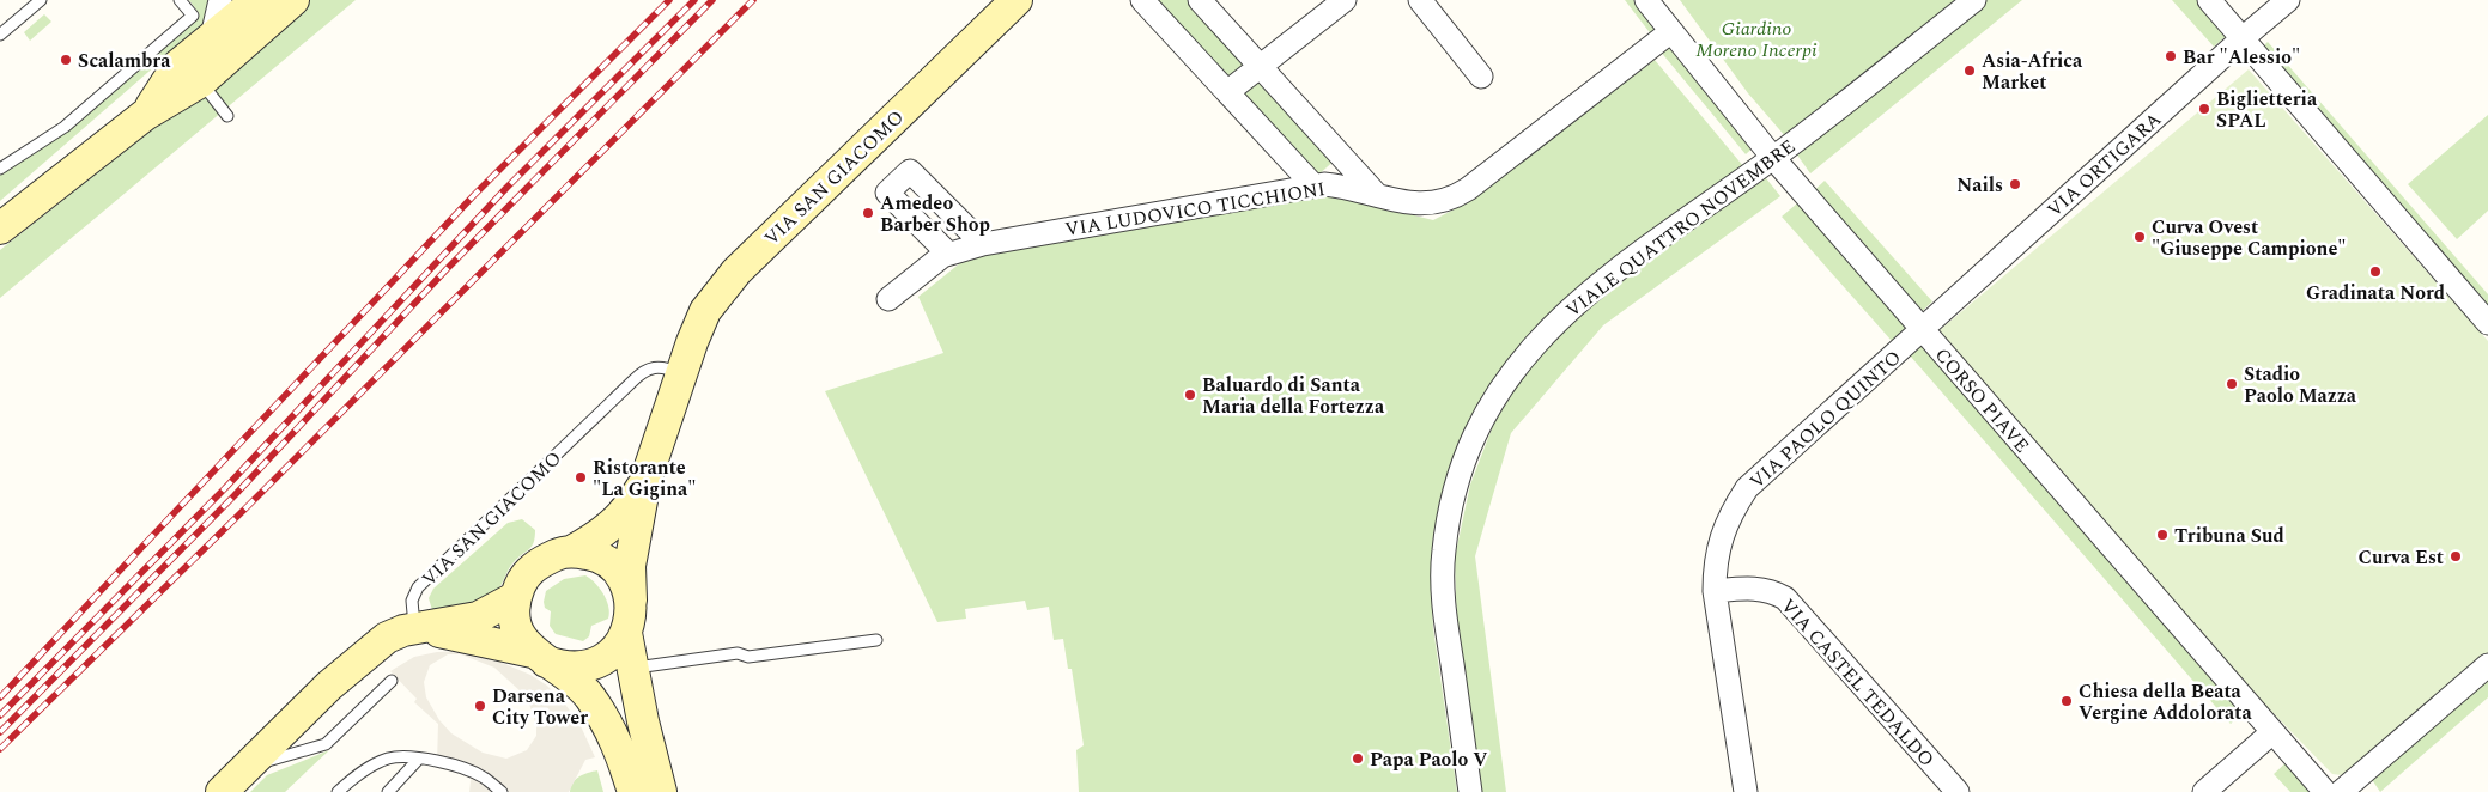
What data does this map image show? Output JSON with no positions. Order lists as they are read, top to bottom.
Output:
{
  "streets": {
    "main road": ["VIA SAN GIACOMO"],
    "street": [
      "VIA ORTIGARA",
      "VIA LUDOVICO TICCHIONI",
      "VIALE QUATTRO NOVEMBRE",
      "CORSO PIAVE",
      "VIA PAOLO QUINTO",
      "VIA CASTEL TEDALDO"
    ]
  },
  "crossings": [
    ["VIA ORTIGARA", "CORSO PIAVE"],
    ["VIA ORTIGARA", "VIA PAOLO QUINTO"],
    ["VIA LUDOVICO TICCHIONI", "CORSO PIAVE"],
    ["VIALE QUATTRO NOVEMBRE", "CORSO PIAVE"],
    ["CORSO PIAVE", "VIA PAOLO QUINTO"],
    ["VIA PAOLO QUINTO", "VIA CASTEL TEDALDO"]
  ],
  "parks": ["Giardino Moreno Incerpi"],
  "places": [
    "Bar \"Alessio\"",
    "Scalambra",
    "Asia-Africa Market",
    "Biglietteria SPAL",
    "Nails",
    "Amedeo Barber Shop",
    "Curva Ovest \"Giuseppe Campione\"",
    "Gradinata Nord",
    "Stadio Paolo Mazza",
    "Baluardo di Santa Maria della Fortezza",
    "Ristorante \"La Gigina\"",
    "Tribuna Sud",
    "Curva Est",
    "Chiesa della Beata Vergine Addolorata",
    "Darsena City Tower",
    "Papa Paolo V"
  ]
}
